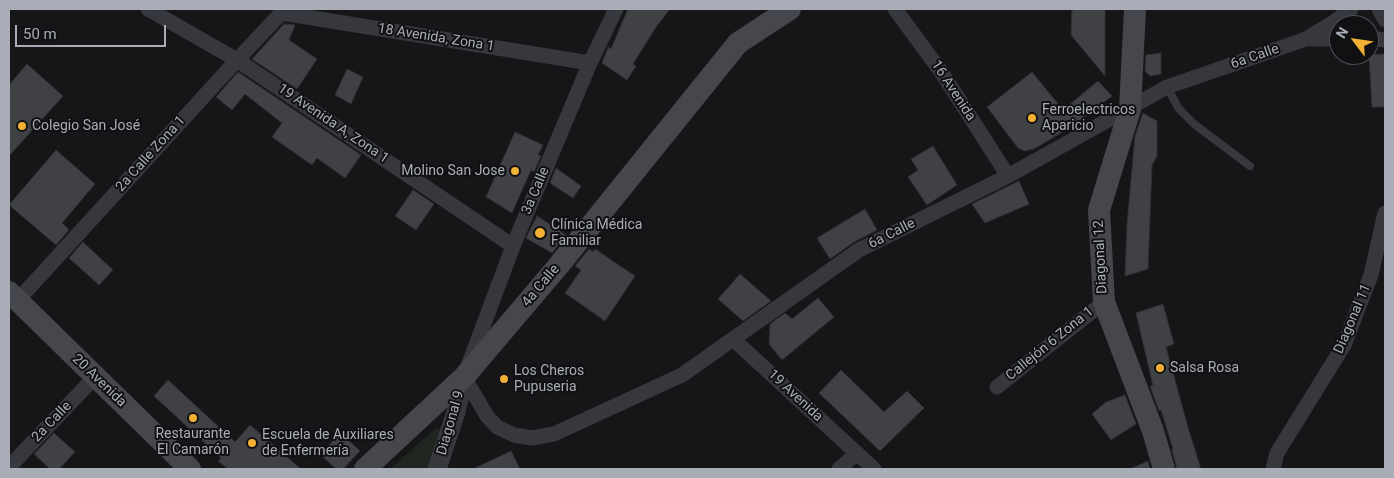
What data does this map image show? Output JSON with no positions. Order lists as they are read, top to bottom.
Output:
{
  "streets": {
    "main road": ["Diagonal 12", "4a Calle", "20 Avenida"],
    "street": [
      "18 Avenida, Zona 1",
      "6a Calle",
      "16 Avenida",
      "19 Avenida A, Zona 1",
      "2a Calle Zona 1",
      "3a Calle",
      "Diagonal 11",
      "Callejón 6 Zona 1",
      "19 Avenida",
      "2a Calle",
      "Diagonal 9"
    ]
  },
  "crossings": [
    ["18 Avenida, Zona 1", "2a Calle Zona 1"],
    ["18 Avenida, Zona 1", "3a Calle"],
    ["6a Calle", "16 Avenida"],
    ["6a Calle", "3a Calle"],
    ["6a Calle", "Diagonal 12"],
    ["6a Calle", "4a Calle"],
    ["6a Calle", "19 Avenida"],
    ["6a Calle", "Diagonal 9"],
    ["19 Avenida A, Zona 1", "2a Calle Zona 1"],
    ["19 Avenida A, Zona 1", "3a Calle"],
    ["2a Calle Zona 1", "20 Avenida"],
    ["3a Calle", "4a Calle"],
    ["3a Calle", "Diagonal 9"],
    ["Diagonal 12", "Callejón 6 Zona 1"],
    ["4a Calle", "Diagonal 9"],
    ["20 Avenida", "2a Calle"]
  ],
  "places": [
    "Ferroelectricos Aparicio",
    "Colegio San José",
    "Molino San Jose",
    "Clínica Médica Familiar",
    "Salsa Rosa",
    "Los Cheros Pupuseria",
    "Restaurante El Camarón",
    "Escuela de Auxiliares de Enfermería"
  ],
  "scale_bar": "50 m",
  "north": "top left"
}
